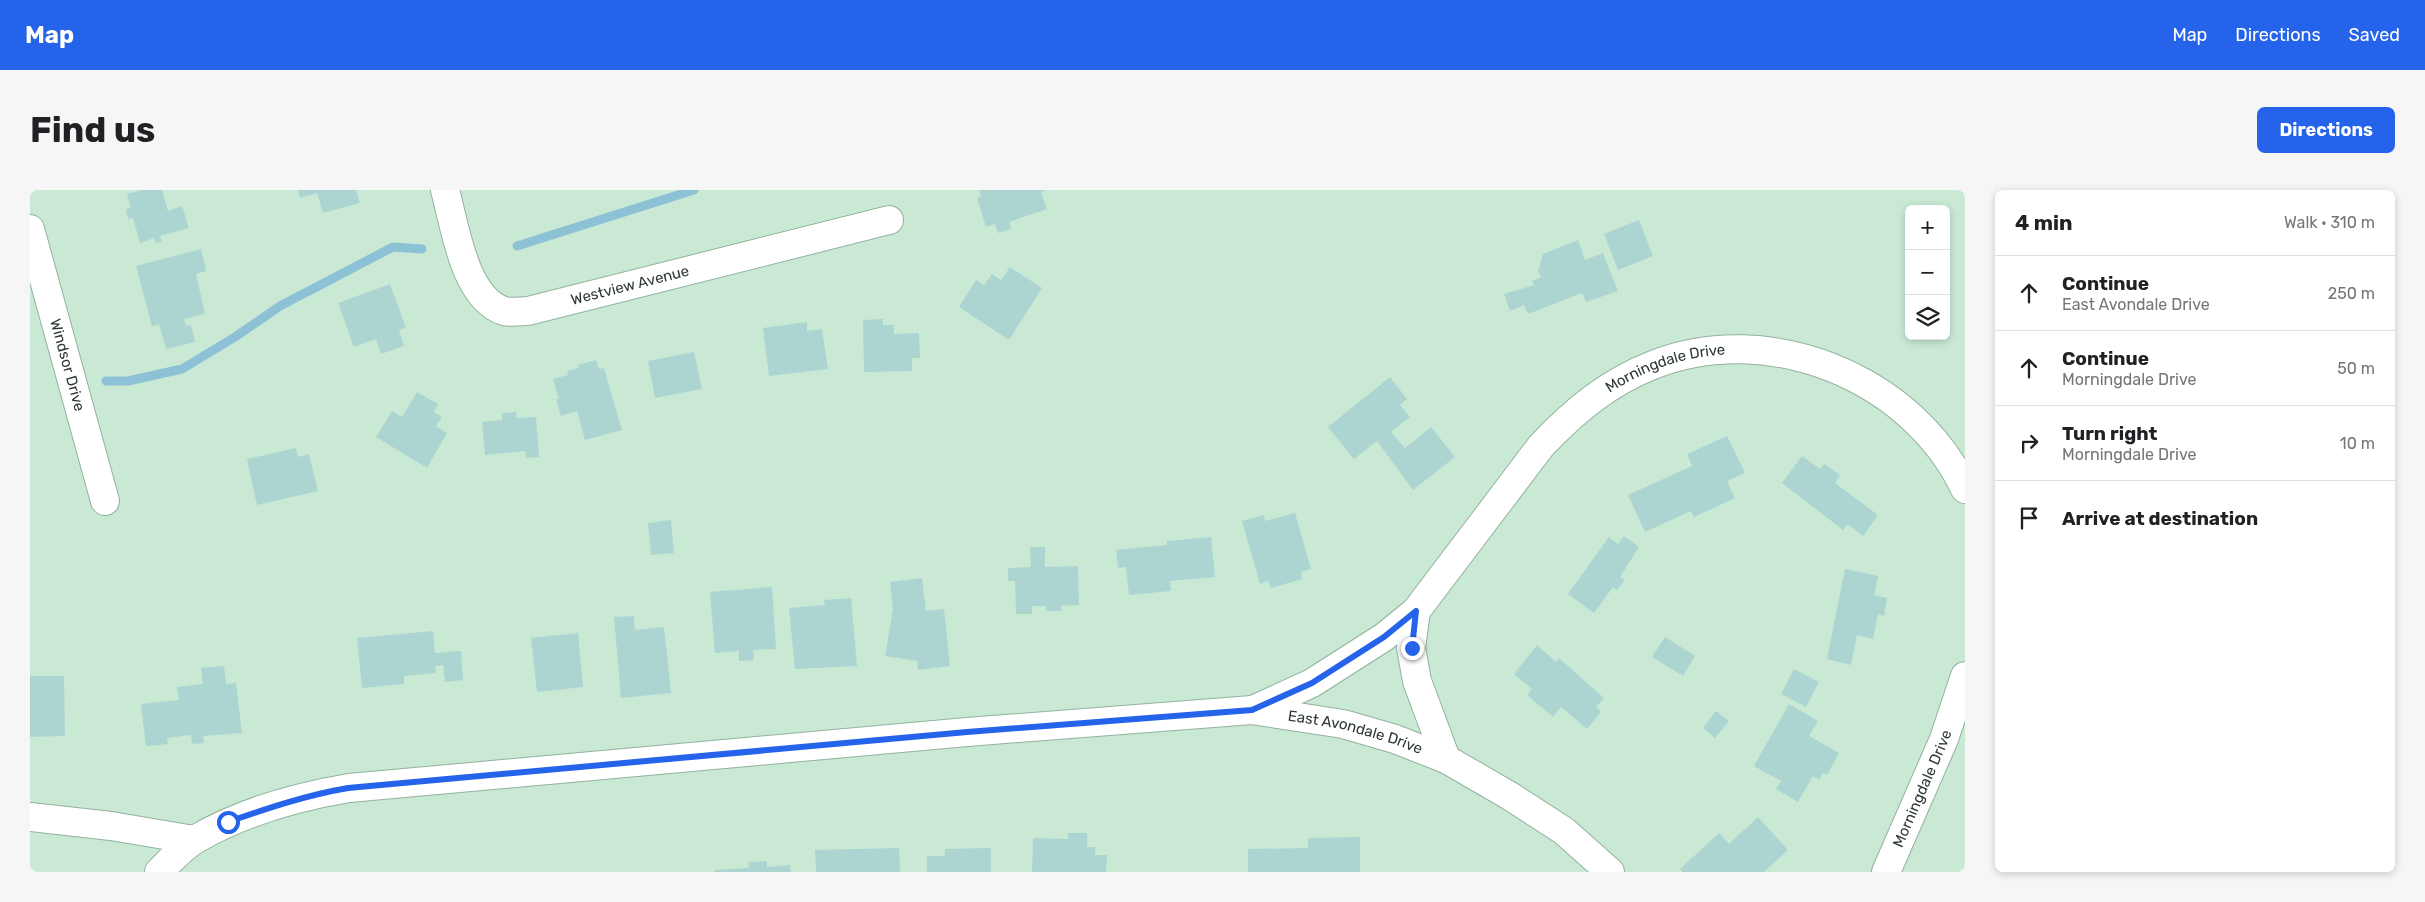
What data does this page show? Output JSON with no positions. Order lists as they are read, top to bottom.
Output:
{
  "streets": {
    "street": [
      "Westview Avenue",
      "Windsor Drive",
      "Morningdale Drive",
      "East Avondale Drive"
    ]
  },
  "crossings": [
    ["Morningdale Drive", "East Avondale Drive"]
  ],
  "page": {
    "header": "Map",
    "nav": ["Map", "Directions", "Saved"],
    "buttons": "Directions",
    "title": "Find us",
    "heading": ["4 min", "Walk · 310 m"],
    "map_buttons": ["+", "−"],
    "list": [
      ["Continue", "East Avondale Drive", "250 m"],
      ["Continue", "Morningdale Drive", "50 m"],
      ["Turn right", "Morningdale Drive", "10 m"],
      "Arrive at destination"
    ]
  }
}
